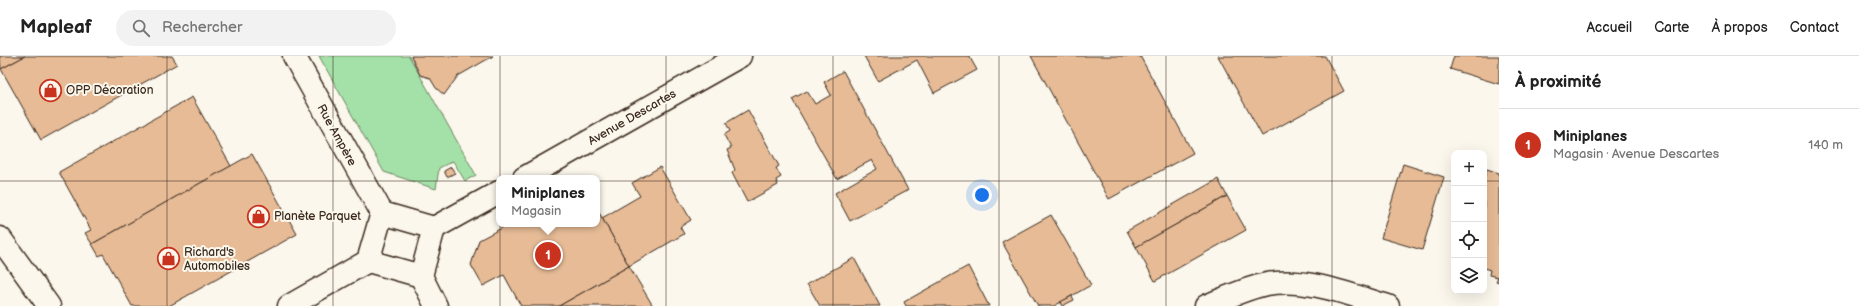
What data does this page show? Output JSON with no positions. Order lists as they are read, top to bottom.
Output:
{
  "streets": {
    "street": ["Avenue Descartes", "Rue Ampère"]
  },
  "places": {
    "shop": ["OPP Décoration", "Planète Parquet", "Richard's Automobiles"]
  },
  "page": {
    "header": "Mapleaf",
    "search": "Rechercher",
    "nav": [
      "Accueil",
      "Carte",
      "À propos",
      "Contact"
    ],
    "heading": "À proximité",
    "list": [
      {
        "mark": "1",
        "name": "Miniplanes",
        "note": "Magasin · Avenue Descartes",
        "value": "140 m"
      }
    ],
    "map_buttons": ["+", "−"],
    "popup": ["Miniplanes", "Magasin"],
    "pins": "1"
  }
}
